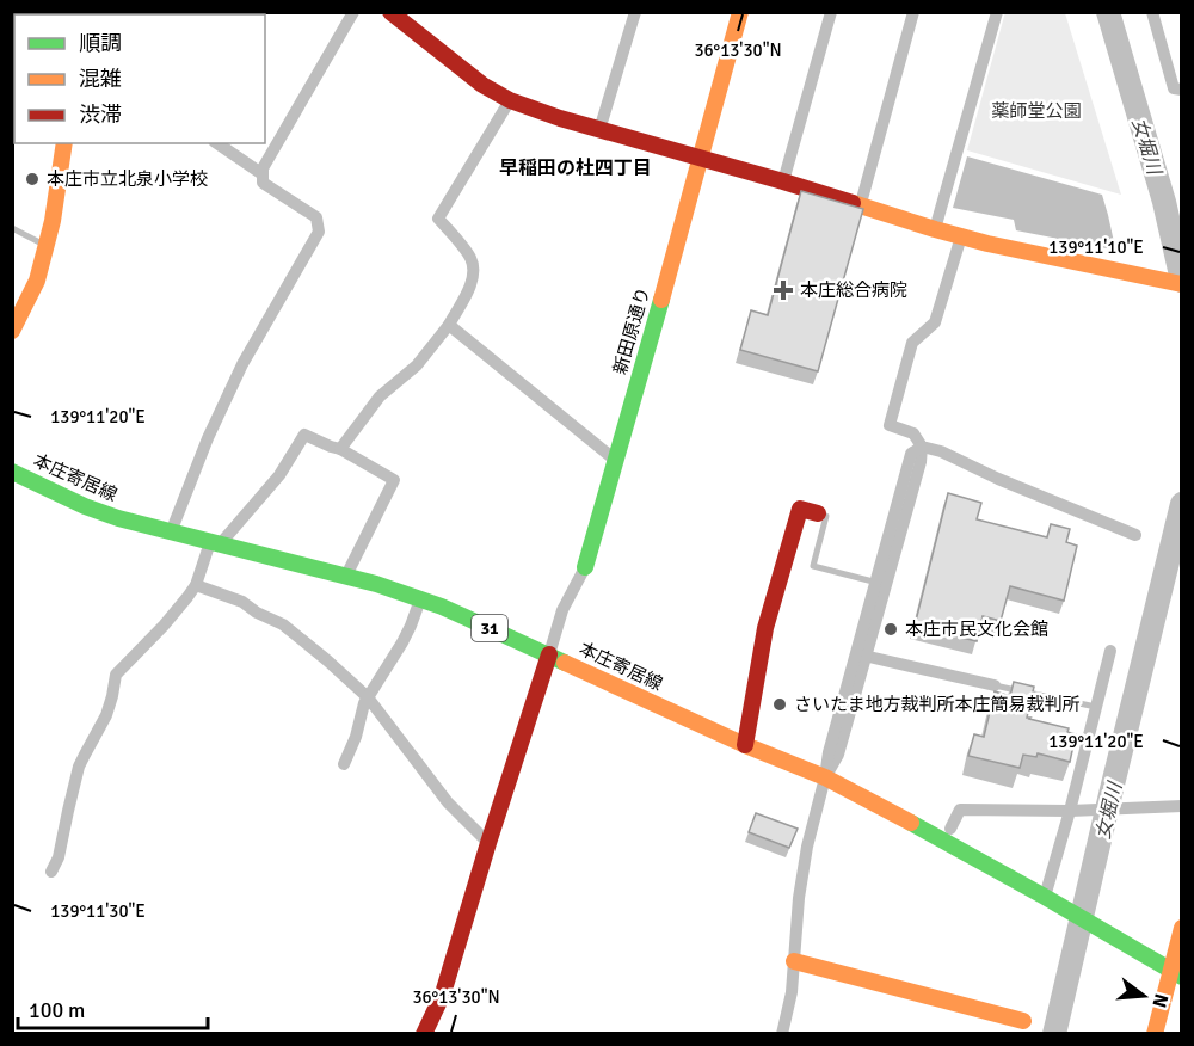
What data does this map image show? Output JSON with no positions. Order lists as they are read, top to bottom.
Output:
{
  "streets": {
    "street": ["新田原通り", "本庄寄居線", "31"]
  },
  "crossings": [
    ["新田原通り", "本庄寄居線"]
  ],
  "districts": ["早稲田の杜四丁目"],
  "water": ["女堀川"],
  "parks": ["薬師堂公園"],
  "places": {
    "other": ["本庄市立北泉小学校", "本庄市民文化会館", "さいたま地方裁判所本庄簡易裁判所"],
    "health": ["本庄総合病院"]
  },
  "legend": ["順調", "混雑", "渋滞"],
  "scale_bar": "100 m",
  "north": "right",
  "coordinates": [
    "36°13'30\"N",
    "139°11'10\"E",
    "139°11'20\"E",
    "139°11'30\"E"
  ]
}
